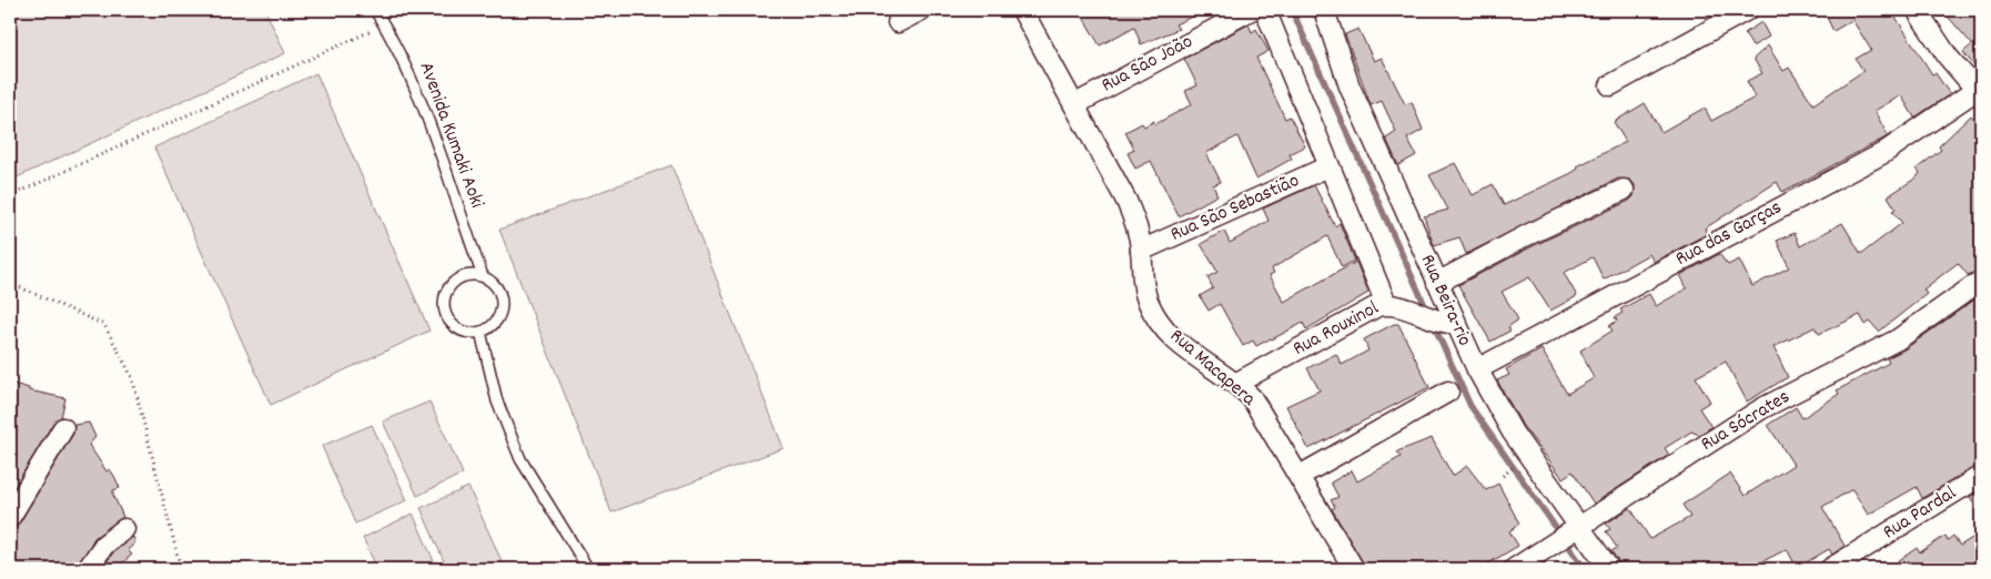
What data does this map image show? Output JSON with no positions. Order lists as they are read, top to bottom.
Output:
{
  "streets": {
    "street": [
      "Rua São João",
      "Rua São Sebastião",
      "Rua das Garças",
      "Rua Beira-rio",
      "Rua Rouxinol",
      "Rua Macapera",
      "Rua Sócrates",
      "Rua Pardal"
    ],
    "lane": ["Avenida Kumaki Aoki"]
  },
  "crossings": [
    ["Rua São João", "Rua Macapera"],
    ["Rua São Sebastião", "Rua Macapera"],
    ["Rua das Garças", "Rua Beira-rio"],
    ["Rua Beira-rio", "Rua Rouxinol"],
    ["Rua Beira-rio", "Rua Sócrates"],
    ["Rua Rouxinol", "Rua Macapera"]
  ]
}
